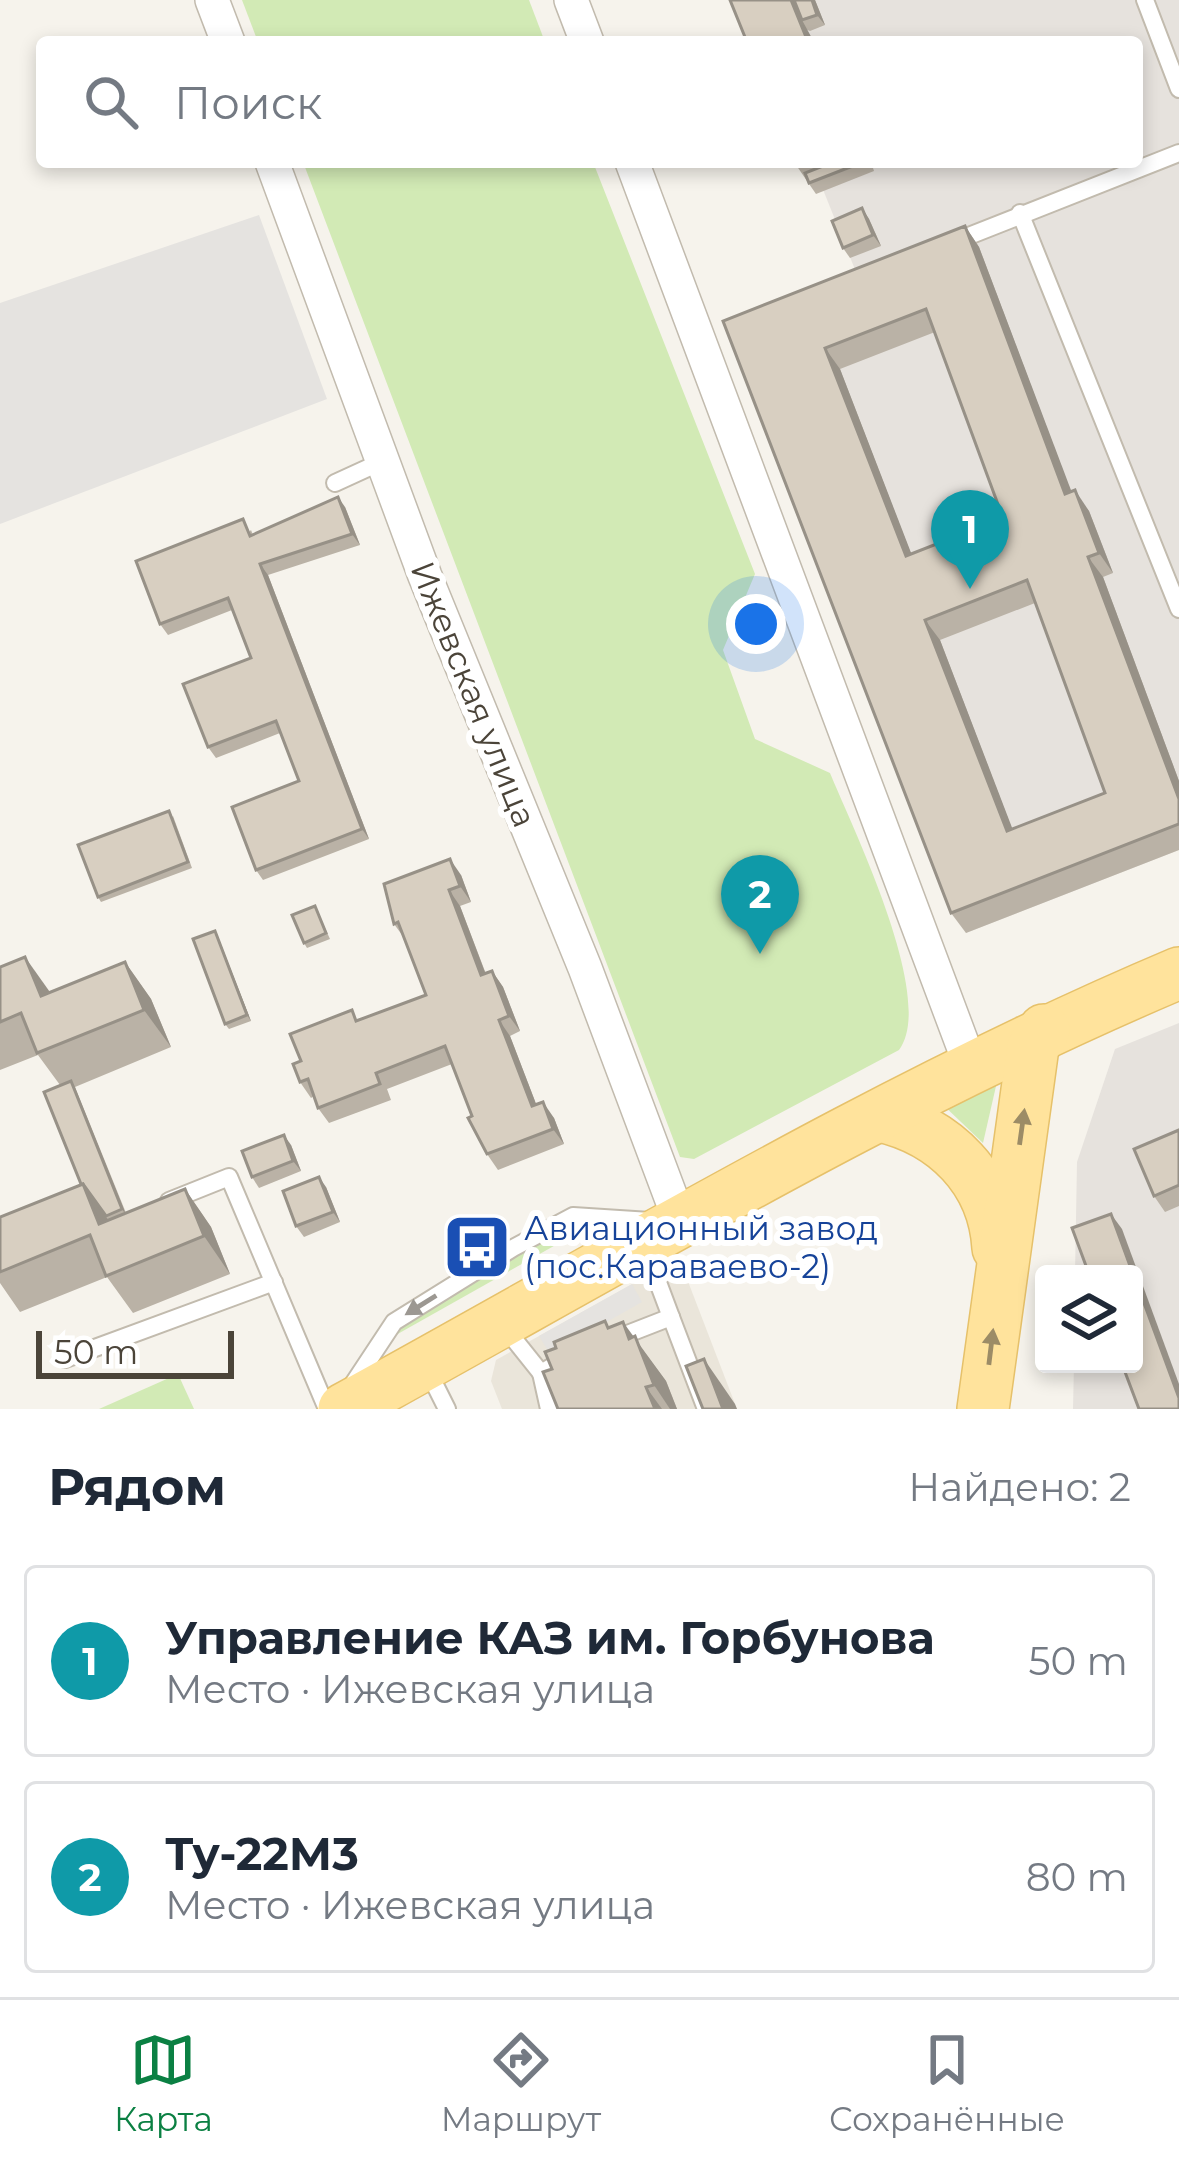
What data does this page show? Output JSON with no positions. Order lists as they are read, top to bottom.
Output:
{
  "streets": {
    "street": ["Ижевская улица"]
  },
  "places": {
    "bus stop": ["Авиационный завод (пос.Караваево-2)"]
  },
  "scale_bar": "50 m",
  "page": {
    "search": "Поиск",
    "pins": ["1", "2"],
    "scale": "50 m",
    "heading": ["Рядом", "Найдено: 2"],
    "list": [
      {
        "mark": "1",
        "name": "Управление КАЗ им. Горбунова",
        "note": "Место · Ижевская улица",
        "value": "50 m"
      },
      {
        "mark": "2",
        "name": "Ту-22М3",
        "note": "Место · Ижевская улица",
        "value": "80 m"
      }
    ],
    "nav": ["Карта", "Маршрут", "Сохранённые"]
  }
}
